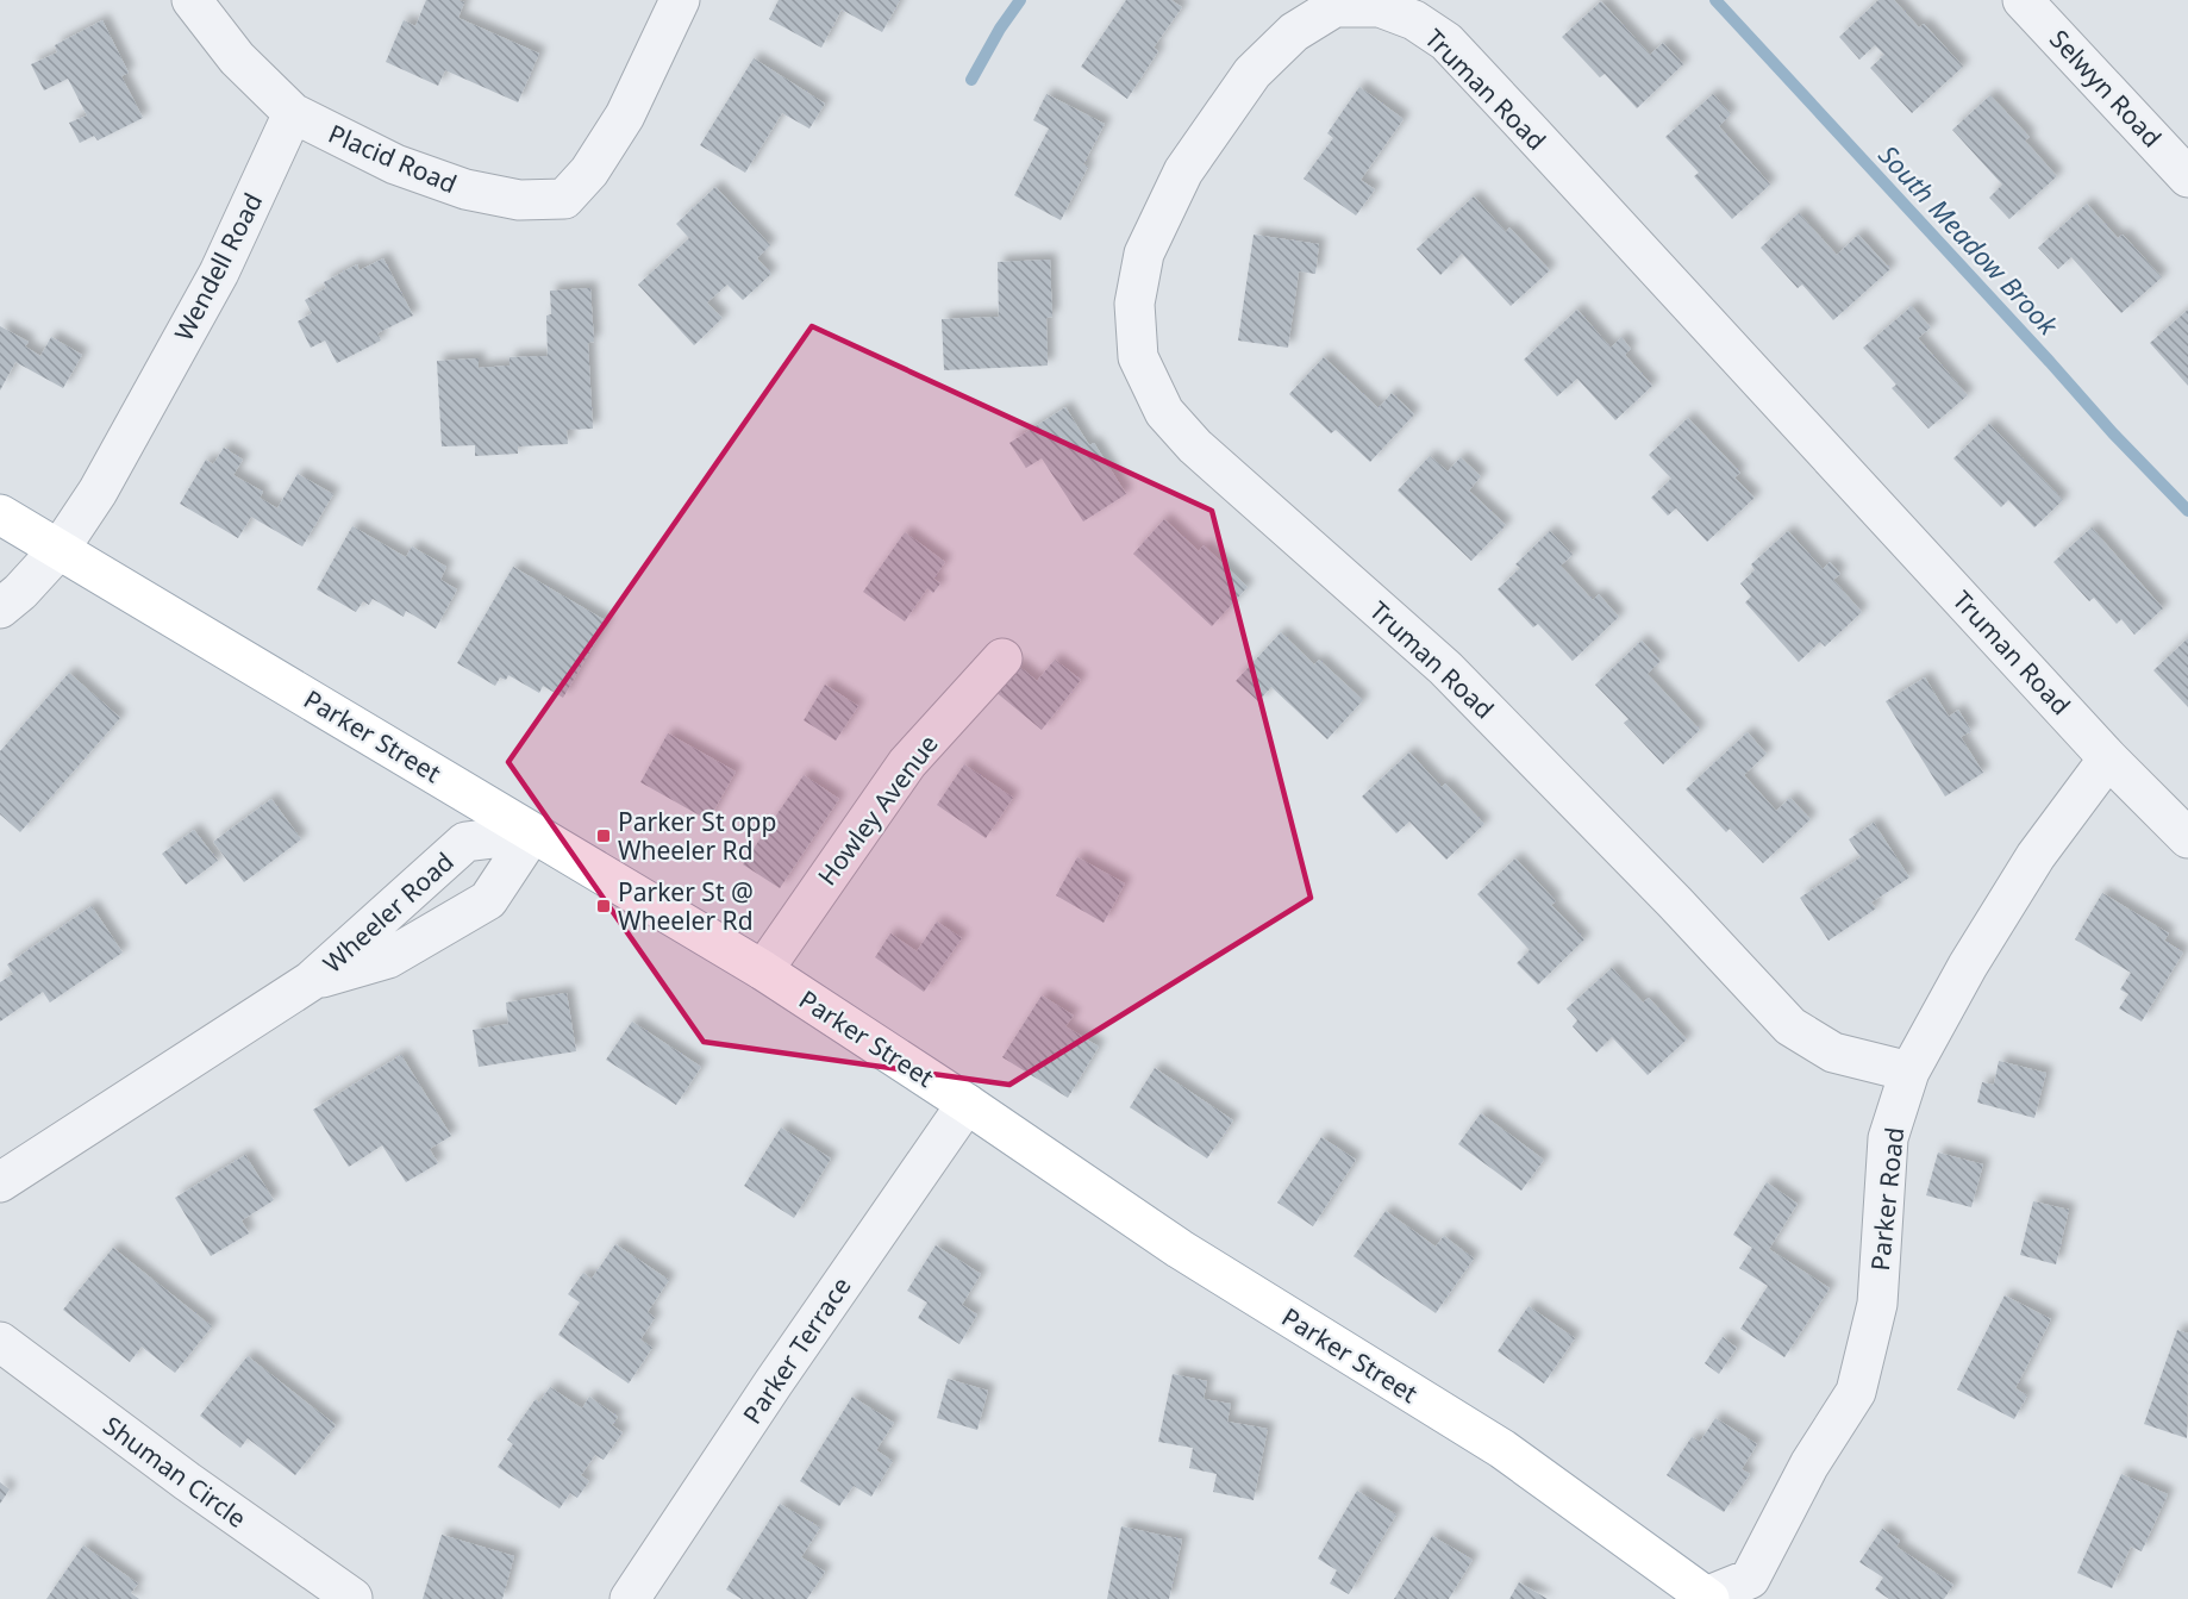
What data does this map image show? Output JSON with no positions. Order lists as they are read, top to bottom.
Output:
{
  "streets": {
    "main road": ["Parker Street"],
    "street": [
      "Selwyn Road",
      "Truman Road",
      "Placid Road",
      "Wendell Road",
      "Howley Avenue",
      "Wheeler Road",
      "Parker Road",
      "Parker Terrace",
      "Shuman Circle"
    ]
  },
  "crossings": [
    ["Truman Road", "Parker Road"],
    ["Placid Road", "Wendell Road"],
    ["Wendell Road", "Parker Street"],
    ["Parker Street", "Howley Avenue"],
    ["Parker Street", "Wheeler Road"],
    ["Parker Street", "Parker Road"],
    ["Parker Street", "Parker Terrace"]
  ],
  "water": ["South Meadow Brook"],
  "places": {
    "transit": ["Parker St opp Wheeler Rd", "Parker St @ Wheeler Rd"]
  }
}
